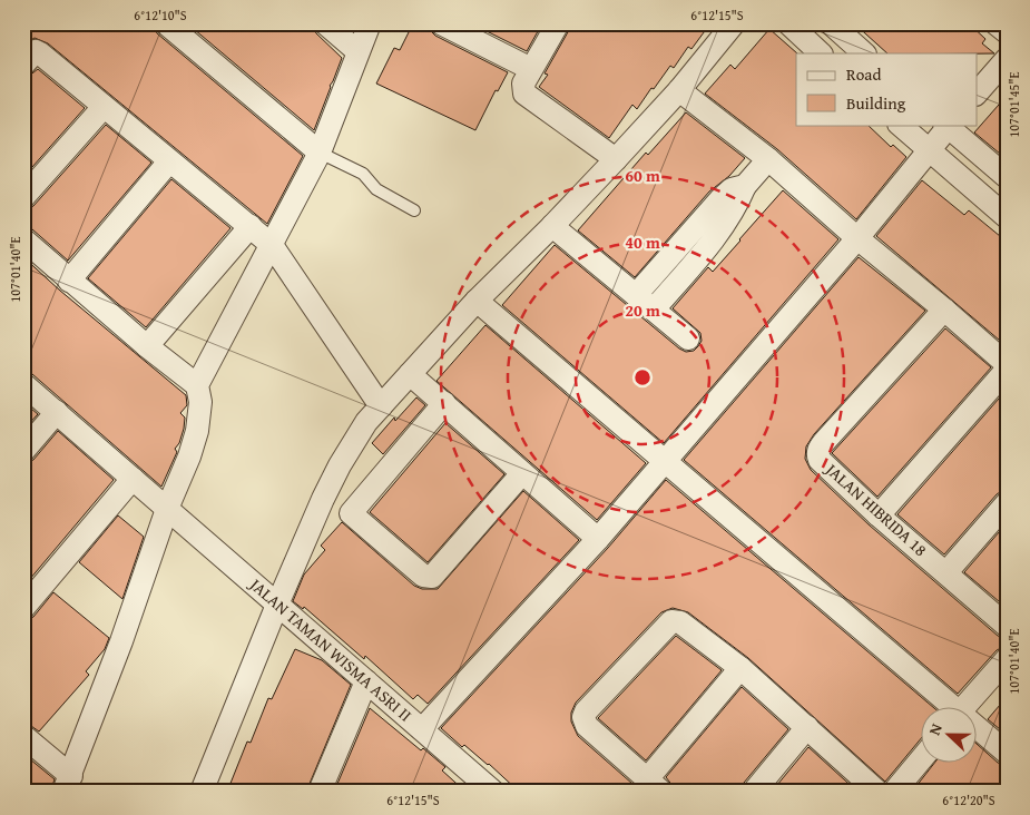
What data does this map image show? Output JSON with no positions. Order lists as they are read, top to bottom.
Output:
{
  "streets": {
    "street": ["JALAN HIBRIDA 18", "JALAN TAMAN WISMA ASRI II"]
  },
  "legend": ["Road", "Building"],
  "north": "left",
  "coordinates": [
    "6°12'10\"S",
    "6°12'15\"S",
    "107°01'45\"E",
    "107°01'40\"E",
    "6°12'20\"S"
  ],
  "rings": ["60 m", "40 m", "20 m"]
}
